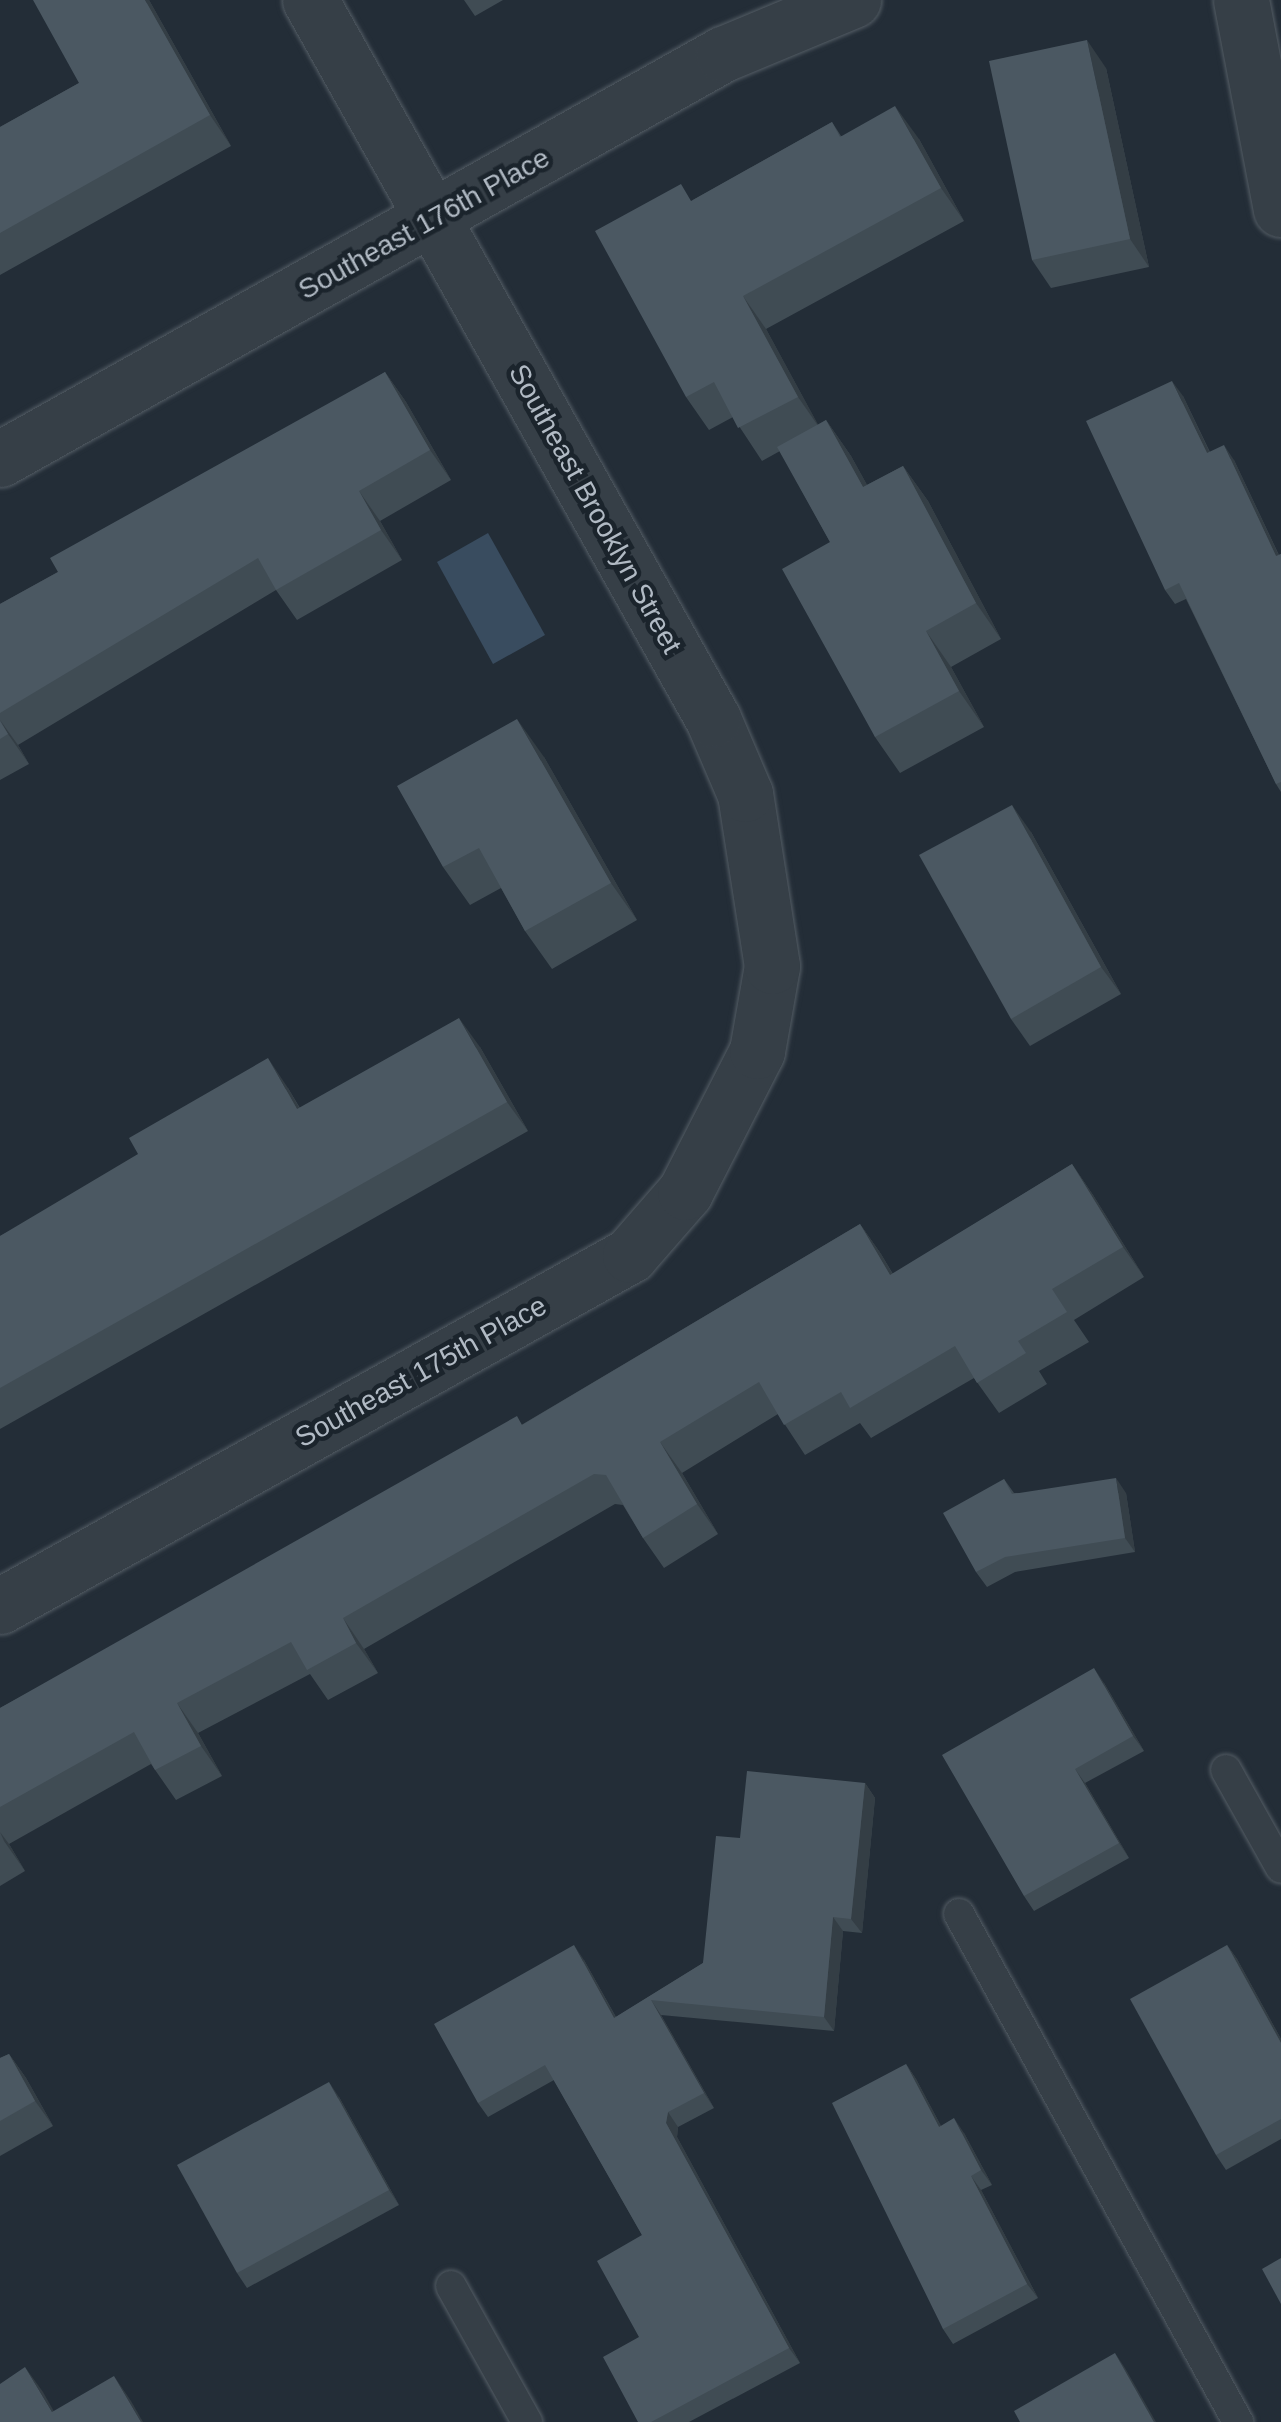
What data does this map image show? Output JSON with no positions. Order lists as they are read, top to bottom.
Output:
{
  "streets": {
    "street": ["Southeast 176th Place", "Southeast Brooklyn Street", "Southeast 175th Place"]
  },
  "crossings": [
    ["Southeast 176th Place", "Southeast Brooklyn Street"],
    ["Southeast Brooklyn Street", "Southeast 175th Place"]
  ]
}
